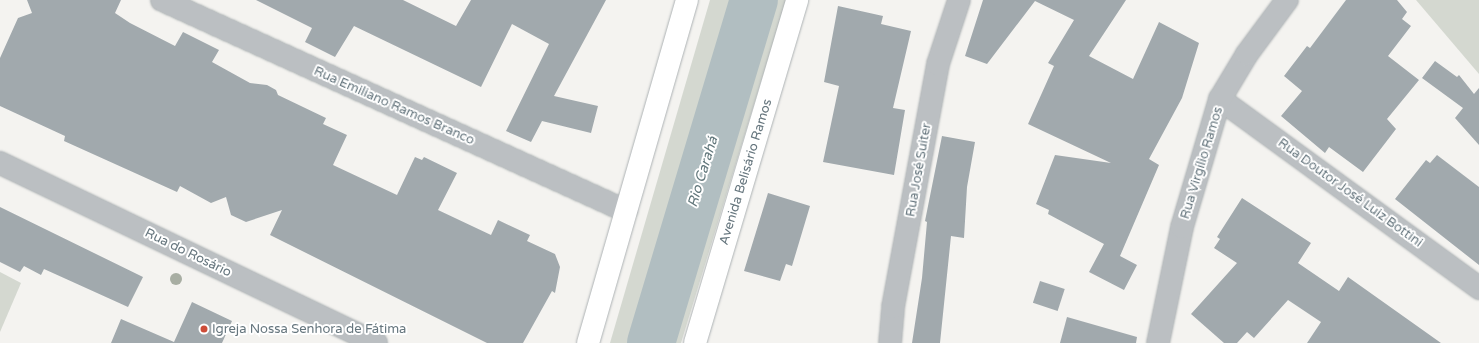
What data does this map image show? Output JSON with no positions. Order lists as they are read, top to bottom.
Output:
{
  "streets": {
    "main road": ["Avenida Belisário Ramos"],
    "street": [
      "Rua Emiliano Ramos Branco",
      "Rua Virgílio Ramos",
      "Rua José Suiter",
      "Rua Doutor José Luiz Bottini",
      "Rua do Rosário"
    ]
  },
  "crossings": [
    ["Rua Virgílio Ramos", "Rua Doutor José Luiz Bottini"]
  ],
  "water": ["Rio Carahá"],
  "places": ["Igreja Nossa Senhora de Fátima"]
}
